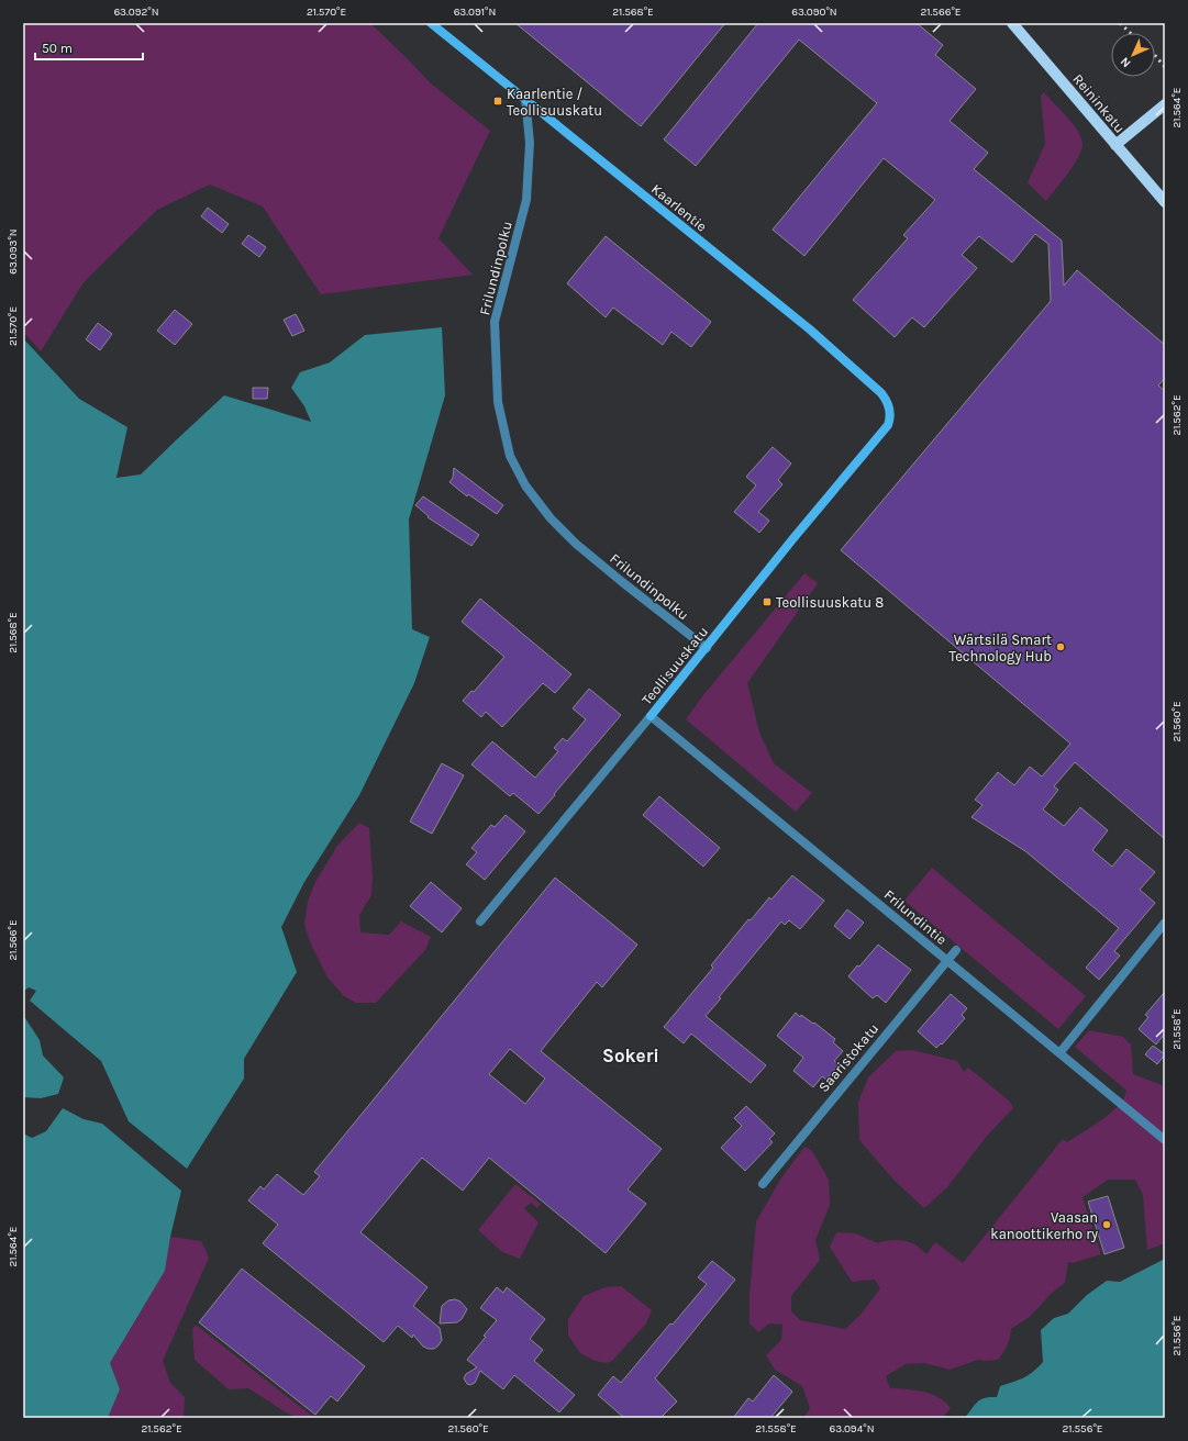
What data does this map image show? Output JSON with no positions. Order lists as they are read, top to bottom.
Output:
{
  "streets": {
    "main road": ["Reininkatu"],
    "street": [
      "Kaarlentie",
      "Frilundinpolku",
      "Teollisuuskatu",
      "Frilundintie",
      "Saaristokatu"
    ]
  },
  "crossings": [
    ["Kaarlentie", "Frilundinpolku"],
    ["Kaarlentie", "Teollisuuskatu"],
    ["Frilundinpolku", "Teollisuuskatu"],
    ["Teollisuuskatu", "Frilundintie"],
    ["Frilundintie", "Saaristokatu"]
  ],
  "districts": ["Sokeri"],
  "places": {
    "transit": ["Kaarlentie / Teollisuuskatu", "Teollisuuskatu 8"],
    "other": ["Wärtsilä Smart Technology Hub", "Vaasan kanoottikerho ry"]
  },
  "scale_bar": "50 m",
  "north": "bottom left",
  "coordinates": [
    "63.092°N",
    "21.570°E",
    "63.091°N",
    "21.568°E",
    "63.090°N",
    "21.566°E",
    "21.564°E",
    "63.093°N",
    "21.562°E",
    "21.560°E",
    "21.558°E",
    "21.556°E",
    "63.094°N"
  ]
}
